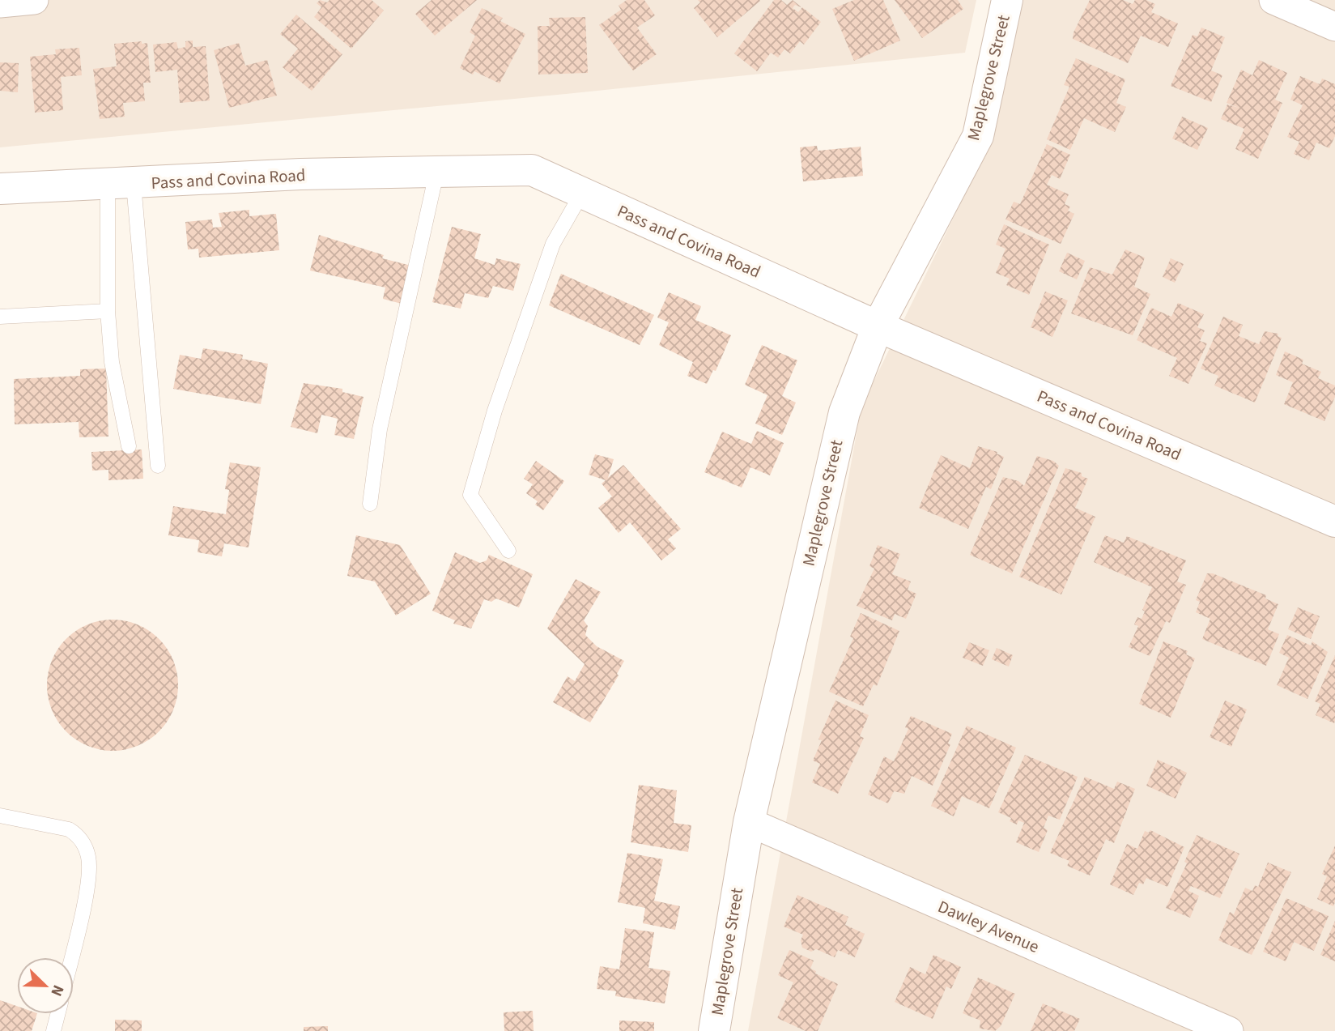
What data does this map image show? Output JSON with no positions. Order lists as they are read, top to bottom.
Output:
{
  "streets": {
    "street": ["Maplegrove Street", "Pass and Covina Road", "Dawley Avenue"]
  },
  "crossings": [
    ["Maplegrove Street", "Pass and Covina Road"],
    ["Maplegrove Street", "Dawley Avenue"]
  ],
  "north": "bottom right"
}
